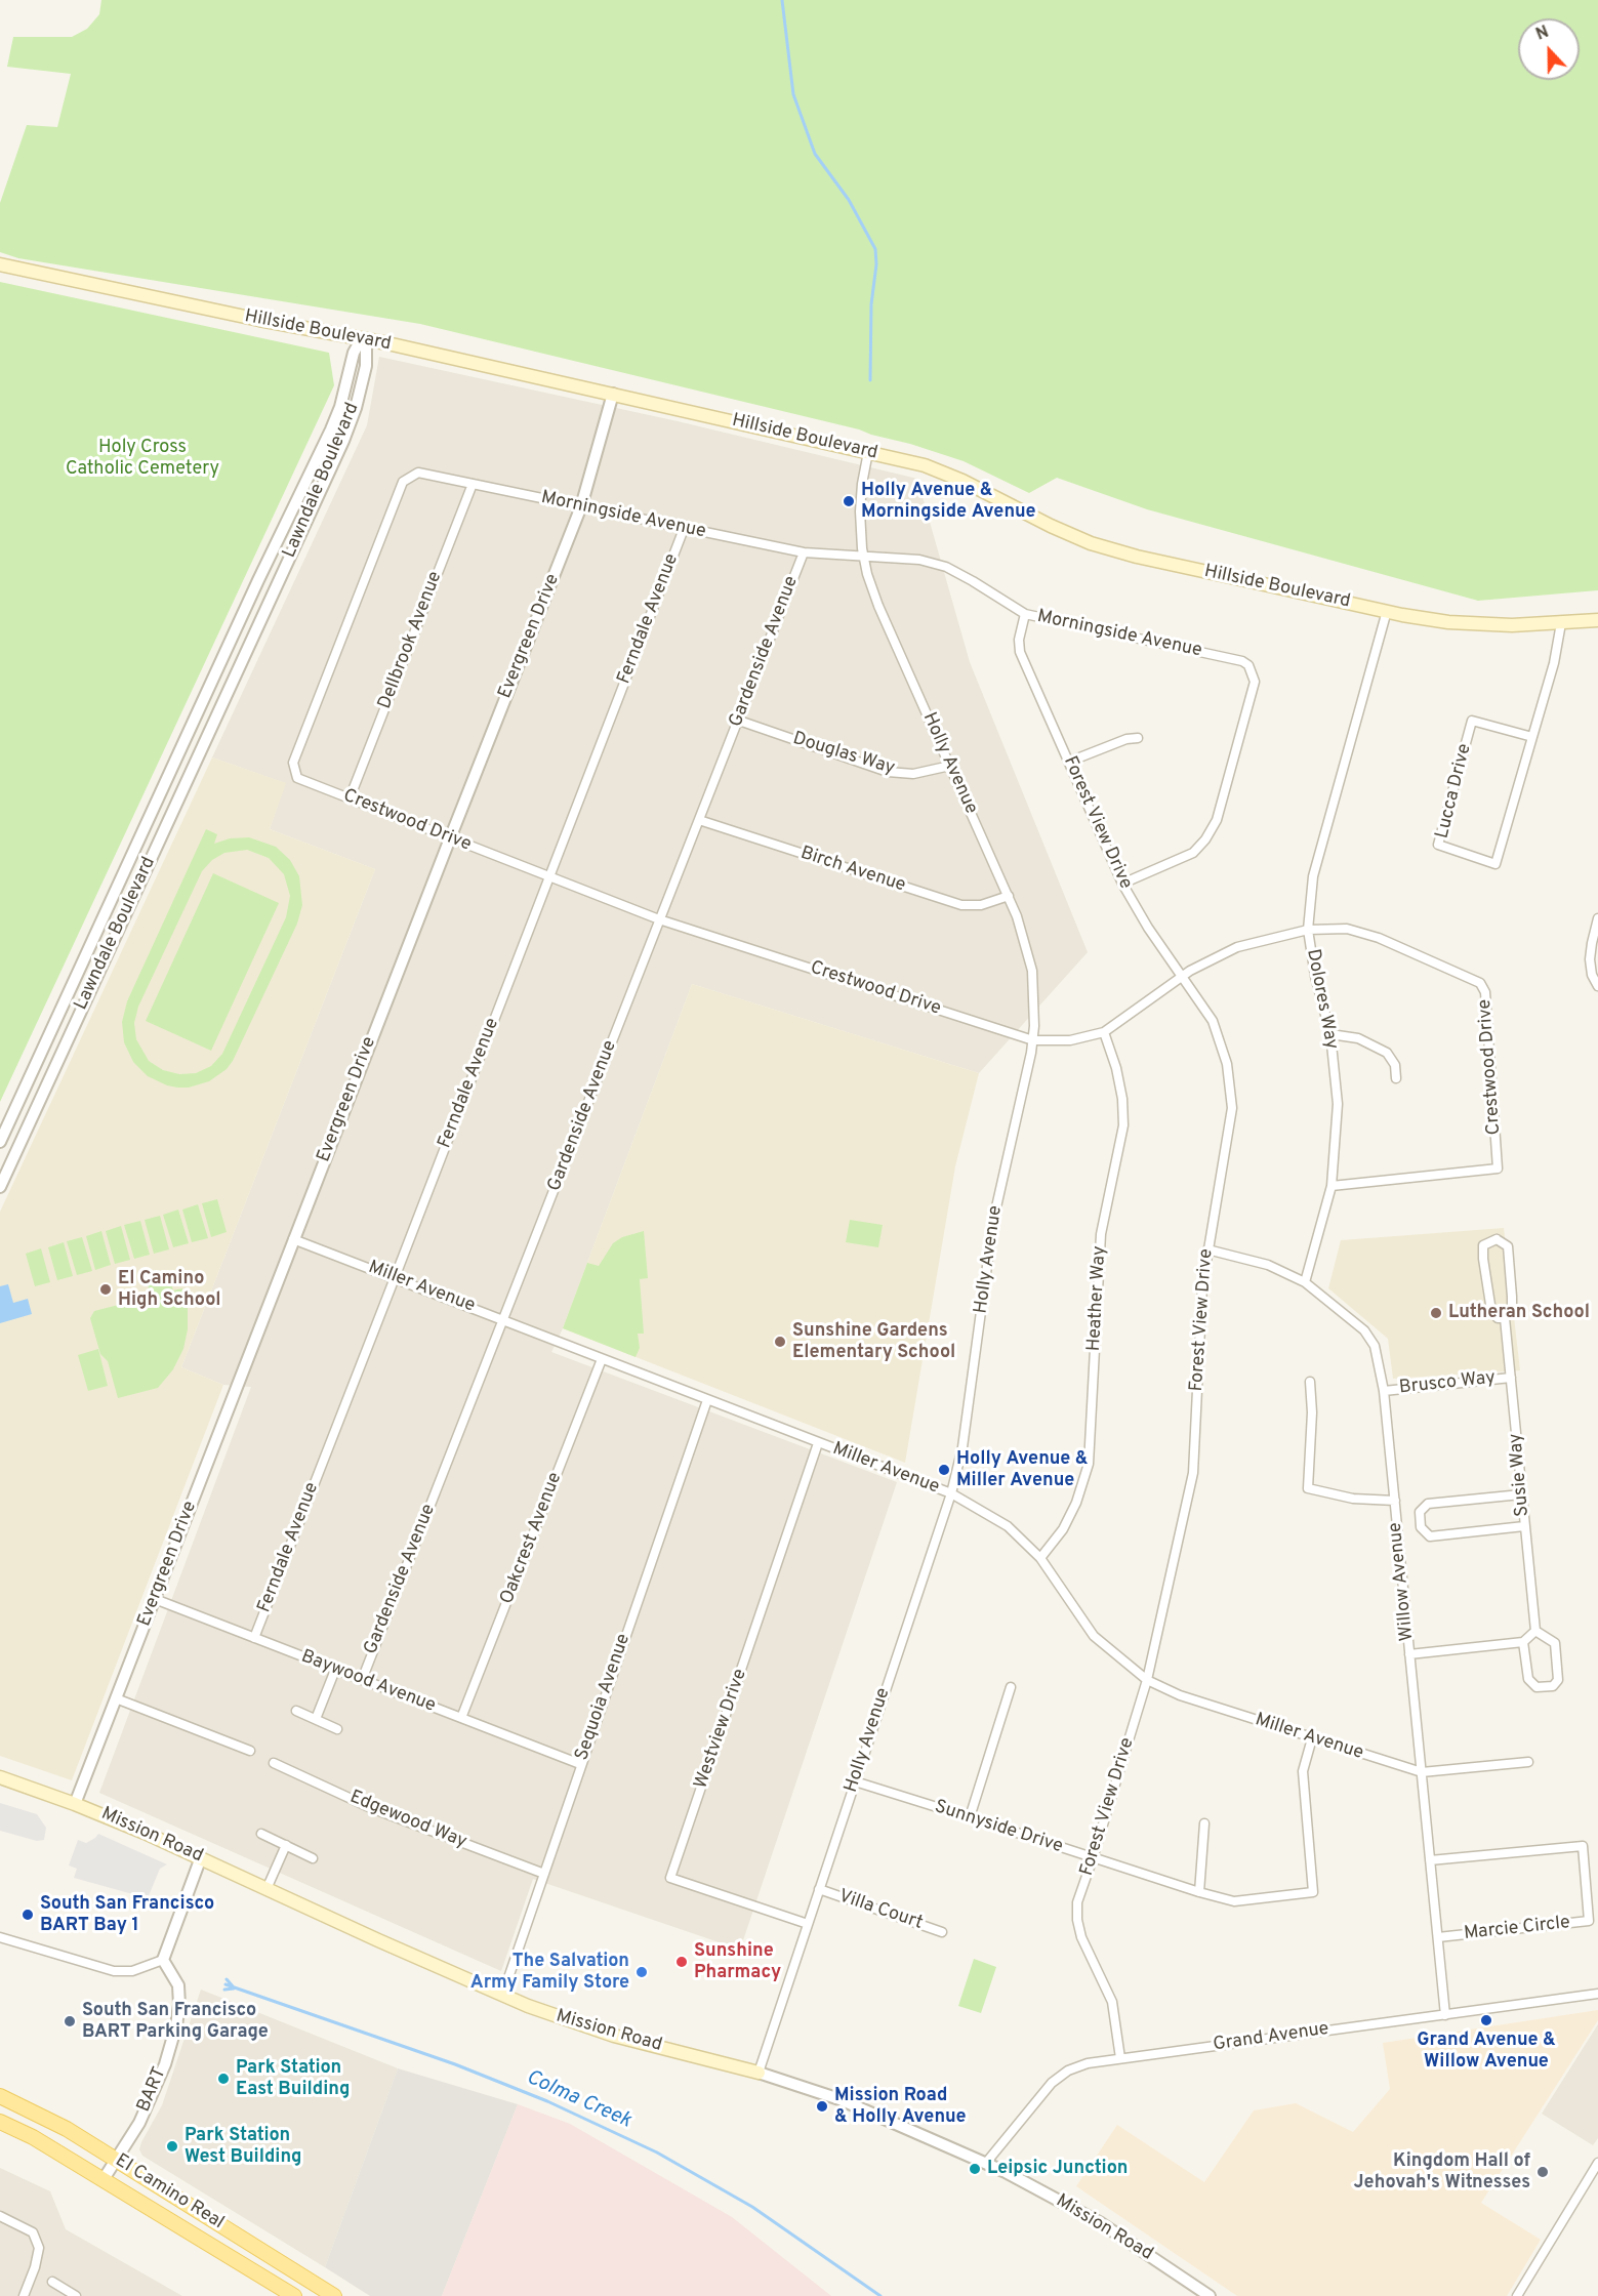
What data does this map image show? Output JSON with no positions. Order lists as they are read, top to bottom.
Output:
{
  "streets": {
    "main road": ["Hillside Boulevard", "Mission Road", "El Camino Real"],
    "street": [
      "Lawndale Boulevard",
      "Morningside Avenue",
      "Ferndale Avenue",
      "Evergreen Drive",
      "Dellbrook Avenue",
      "Gardenside Avenue",
      "Douglas Way",
      "Holly Avenue",
      "Lucca Drive",
      "Crestwood Drive",
      "Forest View Drive",
      "Birch Avenue",
      "Dolores Way",
      "Miller Avenue",
      "Heather Way",
      "Brusco Way",
      "Susie Way",
      "Oakcrest Avenue",
      "Willow Avenue",
      "Baywood Avenue",
      "Sequoia Avenue",
      "Westview Drive",
      "Edgewood Way",
      "Sunnyside Drive",
      "Villa Court",
      "Marcie Circle",
      "Grand Avenue",
      "BART"
    ]
  },
  "crossings": [
    ["Hillside Boulevard", "Lawndale Boulevard"],
    ["Hillside Boulevard", "Evergreen Drive"],
    ["Hillside Boulevard", "Holly Avenue"],
    ["Hillside Boulevard", "Lucca Drive"],
    ["Hillside Boulevard", "Dolores Way"],
    ["Morningside Avenue", "Ferndale Avenue"],
    ["Morningside Avenue", "Evergreen Drive"],
    ["Morningside Avenue", "Dellbrook Avenue"],
    ["Morningside Avenue", "Gardenside Avenue"],
    ["Morningside Avenue", "Holly Avenue"],
    ["Morningside Avenue", "Crestwood Drive"],
    ["Morningside Avenue", "Forest View Drive"],
    ["Ferndale Avenue", "Crestwood Drive"],
    ["Ferndale Avenue", "Miller Avenue"],
    ["Ferndale Avenue", "Baywood Avenue"],
    ["Evergreen Drive", "Crestwood Drive"],
    ["Evergreen Drive", "Miller Avenue"],
    ["Evergreen Drive", "Baywood Avenue"],
    ["Evergreen Drive", "Mission Road"],
    ["Dellbrook Avenue", "Crestwood Drive"],
    ["Gardenside Avenue", "Douglas Way"],
    ["Gardenside Avenue", "Crestwood Drive"],
    ["Gardenside Avenue", "Birch Avenue"],
    ["Gardenside Avenue", "Miller Avenue"],
    ["Gardenside Avenue", "Baywood Avenue"],
    ["Douglas Way", "Holly Avenue"],
    ["Holly Avenue", "Crestwood Drive"],
    ["Holly Avenue", "Birch Avenue"],
    ["Holly Avenue", "Miller Avenue"],
    ["Holly Avenue", "Westview Drive"],
    ["Holly Avenue", "Sunnyside Drive"],
    ["Holly Avenue", "Mission Road"],
    ["Holly Avenue", "Villa Court"],
    ["Crestwood Drive", "Forest View Drive"],
    ["Crestwood Drive", "Dolores Way"],
    ["Crestwood Drive", "Heather Way"],
    ["Forest View Drive", "Miller Avenue"],
    ["Forest View Drive", "Willow Avenue"],
    ["Forest View Drive", "Sunnyside Drive"],
    ["Forest View Drive", "Grand Avenue"],
    ["Dolores Way", "Willow Avenue"],
    ["Miller Avenue", "Heather Way"],
    ["Miller Avenue", "Oakcrest Avenue"],
    ["Miller Avenue", "Willow Avenue"],
    ["Miller Avenue", "Sequoia Avenue"],
    ["Miller Avenue", "Westview Drive"],
    ["Miller Avenue", "Sunnyside Drive"],
    ["Brusco Way", "Susie Way"],
    ["Brusco Way", "Willow Avenue"],
    ["Oakcrest Avenue", "Baywood Avenue"],
    ["Willow Avenue", "Marcie Circle"],
    ["Willow Avenue", "Grand Avenue"],
    ["Baywood Avenue", "Sequoia Avenue"],
    ["Sequoia Avenue", "Edgewood Way"],
    ["Sequoia Avenue", "Mission Road"],
    ["Mission Road", "Grand Avenue"],
    ["BART", "El Camino Real"]
  ],
  "water": ["Colma Creek"],
  "parks": ["Holy Cross Catholic Cemetery"],
  "places": [
    "Holly Avenue & Morningside Avenue",
    "El Camino High School",
    "Lutheran School",
    "Sunshine Gardens Elementary School",
    "Holly Avenue & Miller Avenue",
    "South San Francisco BART Bay 1",
    "Sunshine Pharmacy",
    "The Salvation Army Family Store",
    "Grand Avenue & Willow Avenue",
    "South San Francisco BART Parking Garage",
    "Park Station East Building",
    "Mission Road & Holly Avenue",
    "Park Station West Building",
    "Leipsic Junction",
    "Kingdom Hall of Jehovah's Witnesses"
  ],
  "north": "top"
}
